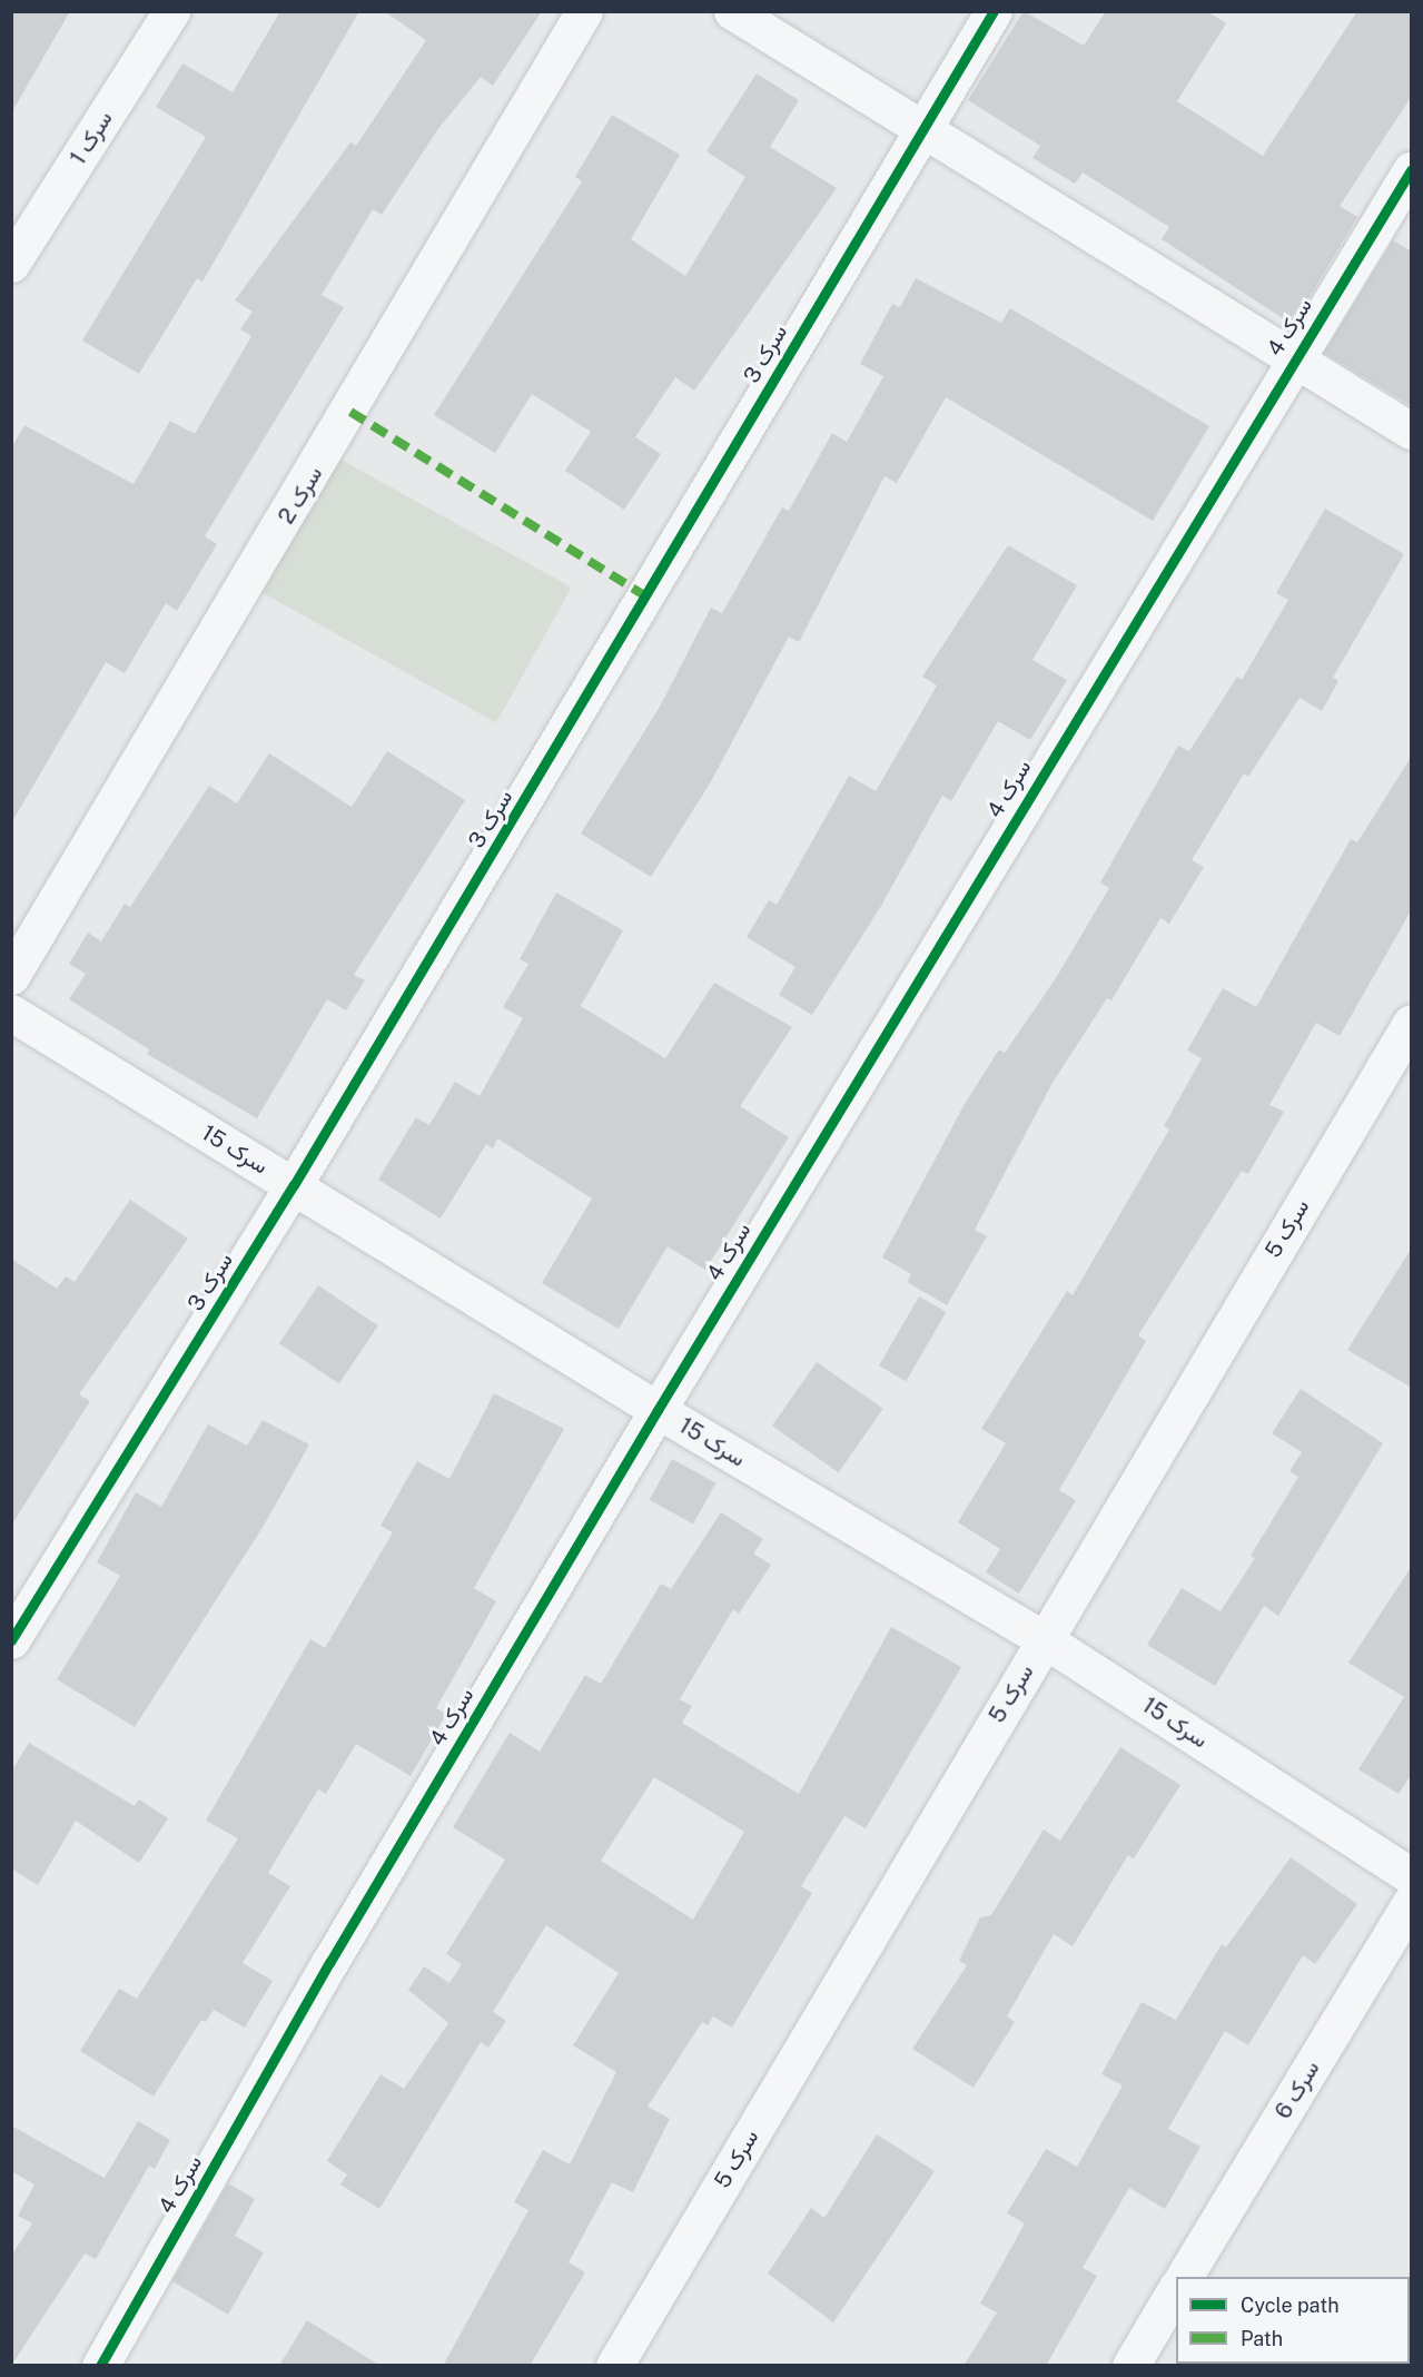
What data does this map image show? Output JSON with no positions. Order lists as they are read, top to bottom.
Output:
{
  "streets": {
    "street": [
      "سرک 1",
      "سرک 4",
      "سرک 3",
      "سرک 2",
      "سرک 15",
      "سرک 5",
      "سرک 6"
    ]
  },
  "crossings": [
    ["سرک 4", "سرک 15"],
    ["سرک 3", "سرک 15"],
    ["سرک 15", "سرک 5"]
  ],
  "legend": ["Cycle path", "Path"]
}
